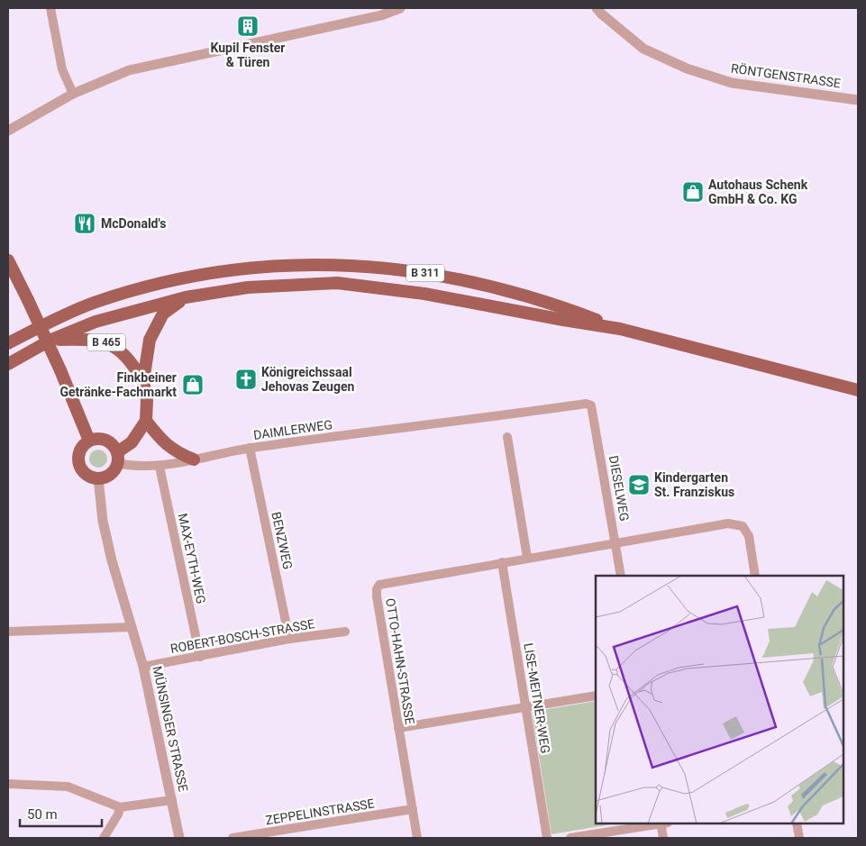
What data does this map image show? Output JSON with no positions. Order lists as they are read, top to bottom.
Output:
{
  "streets": {
    "main road": ["B 311", "B 465"],
    "street": [
      "RÖNTGENSTRASSE",
      "DAIMLERWEG",
      "DIESELWEG",
      "BENZWEG",
      "MAX-EYTH-WEG",
      "ROBERT-BOSCH-STRASSE",
      "OTTO-HAHN-STRASSE",
      "LISE-MEITNER-WEG",
      "MÜNSINGER STRASSE",
      "ZEPPELINSTRASSE"
    ]
  },
  "crossings": [
    ["B 311", "B 465"],
    ["DAIMLERWEG", "DIESELWEG"],
    ["DAIMLERWEG", "BENZWEG"],
    ["DAIMLERWEG", "MAX-EYTH-WEG"],
    ["DAIMLERWEG", "MÜNSINGER STRASSE"],
    ["DIESELWEG", "OTTO-HAHN-STRASSE"],
    ["BENZWEG", "ROBERT-BOSCH-STRASSE"],
    ["MAX-EYTH-WEG", "ROBERT-BOSCH-STRASSE"],
    ["ROBERT-BOSCH-STRASSE", "MÜNSINGER STRASSE"],
    ["OTTO-HAHN-STRASSE", "LISE-MEITNER-WEG"],
    ["OTTO-HAHN-STRASSE", "ZEPPELINSTRASSE"]
  ],
  "places": {
    "building": ["Kupil Fenster & Türen"],
    "shop": ["Autohaus Schenk GmbH & Co. KG", "Finkbeiner Getränke-Fachmarkt"],
    "restaurant": ["McDonald's"],
    "church": ["Königreichssaal Jehovas Zeugen"],
    "school or university": ["Kindergarten St. Franziskus"]
  },
  "scale_bar": "50 m"
}
